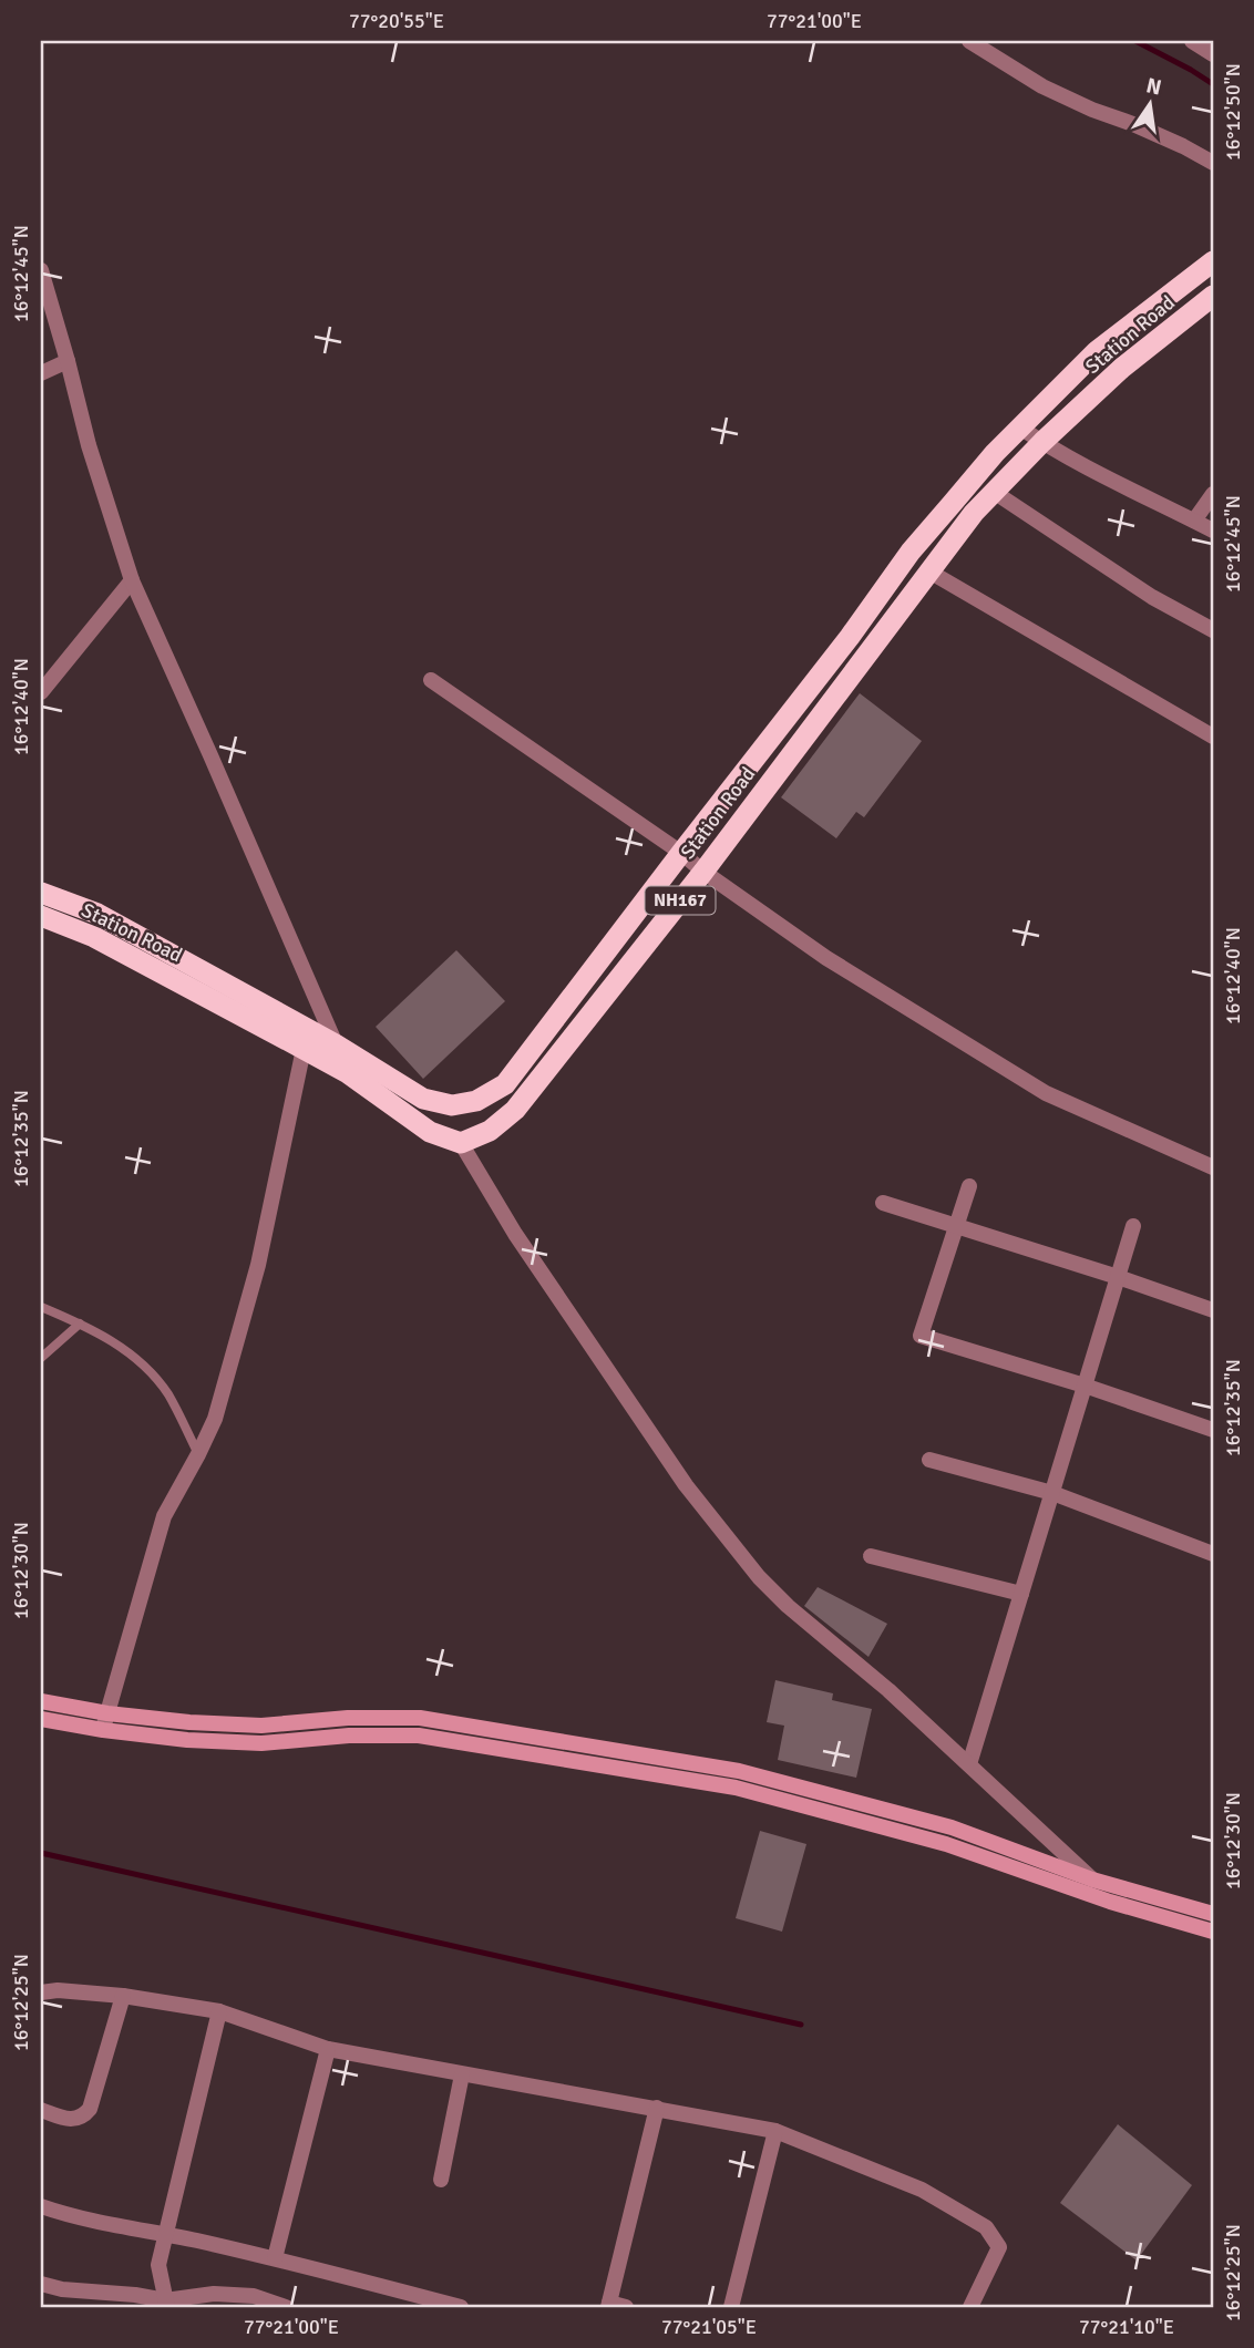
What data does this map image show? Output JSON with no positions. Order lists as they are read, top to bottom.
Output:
{
  "streets": {
    "highway": ["Station Road", "NH167"]
  },
  "north": "top",
  "coordinates": [
    "77°20'55\"E",
    "77°21'00\"E",
    "16°12'50\"N",
    "16°12'45\"N",
    "16°12'40\"N",
    "16°12'35\"N",
    "16°12'30\"N",
    "16°12'25\"N",
    "77°21'05\"E",
    "77°21'10\"E"
  ]
}
